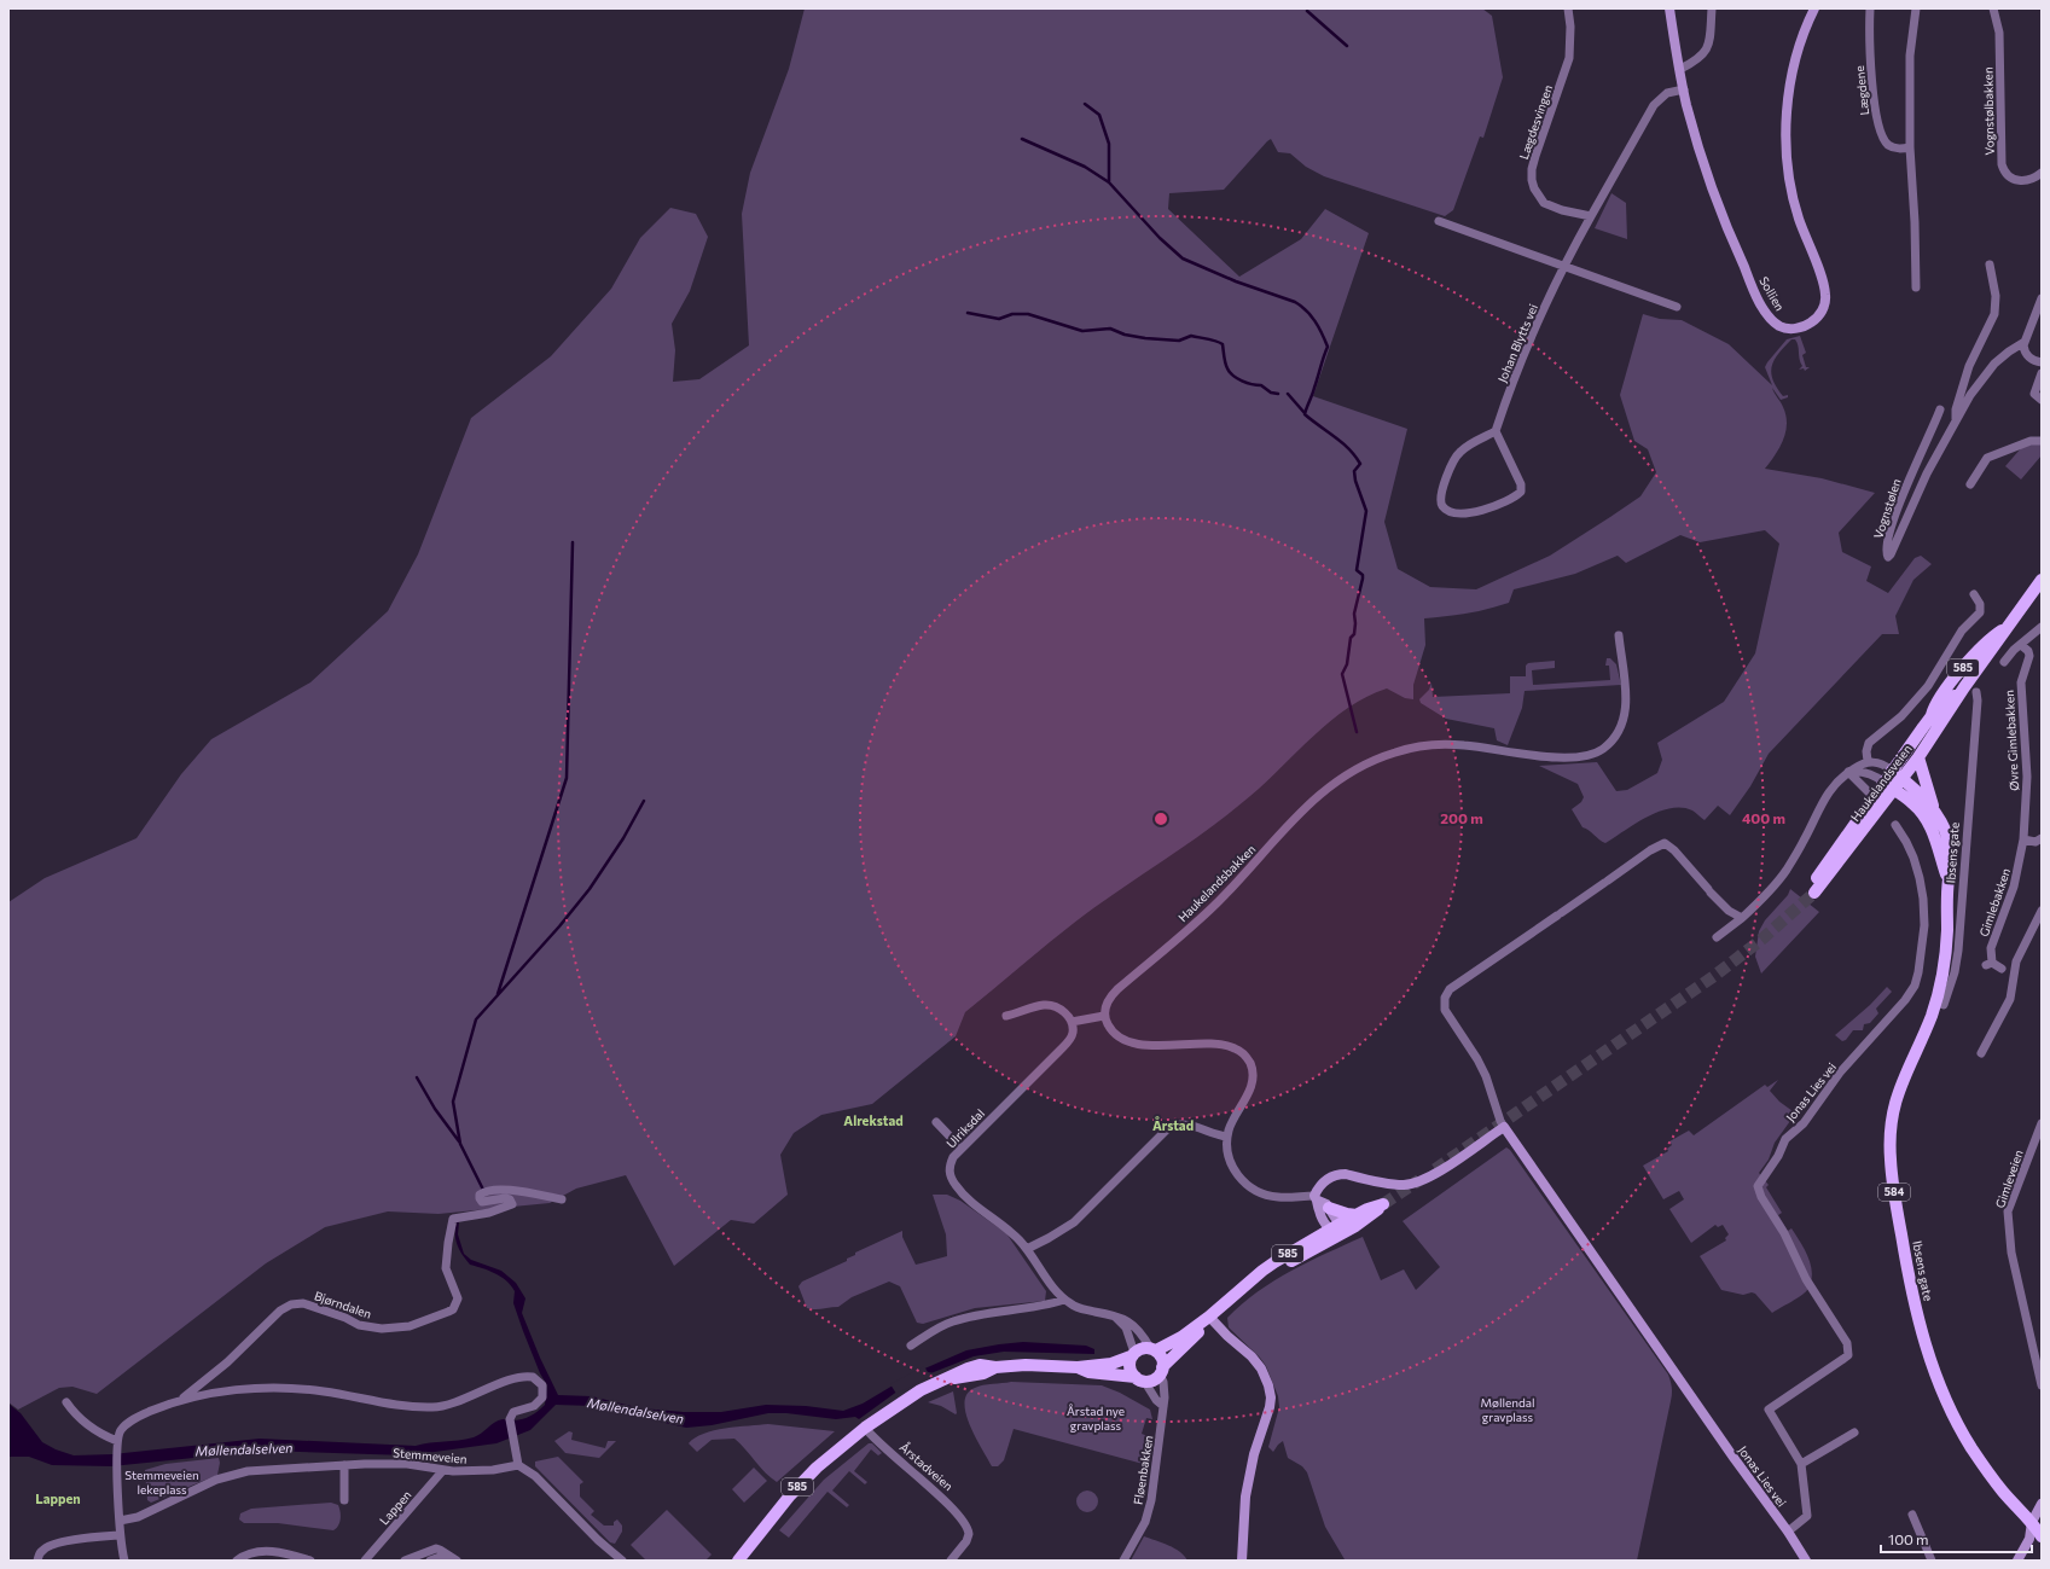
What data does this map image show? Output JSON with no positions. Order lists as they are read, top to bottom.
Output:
{
  "streets": {
    "main road": [
      "585",
      "Haukelandsveien",
      "Ibsens gate",
      "584"
    ],
    "street": [
      "Lægdene",
      "Vognstølbakken",
      "Lægdesvingen",
      "Sollien",
      "Johan Blytts vei",
      "Vognstølen",
      "Øvre Gimlebakken",
      "Haukelandsbakken",
      "Gimlebakken",
      "Jonas Lies vei",
      "Ulriksdal",
      "Gimleveien",
      "Bjørndalen",
      "Stemmeveien",
      "Årstadveien",
      "Fløenbakken",
      "Lappen"
    ]
  },
  "crossings": [
    ["Lægdesvingen", "Johan Blytts vei"],
    ["585", "Ulriksdal"],
    ["585", "Årstadveien"],
    ["585", "Fløenbakken"],
    ["Øvre Gimlebakken", "Gimlebakken"],
    ["Haukelandsveien", "Ibsens gate"],
    ["Haukelandsveien", "Jonas Lies vei"],
    ["Haukelandsveien", "584"],
    ["Ibsens gate", "584"],
    ["Ulriksdal", "Fløenbakken"],
    ["Bjørndalen", "Stemmeveien"],
    ["Stemmeveien", "Lappen"]
  ],
  "districts": ["Alrekstad", "Årstad", "Lappen"],
  "water": ["Møllendalselven"],
  "parks": ["Møllendal gravplass", "Årstad nye gravplass", "Stemmeveien lekeplass"],
  "scale_bar": "100 m",
  "rings": ["200 m", "400 m"]
}
